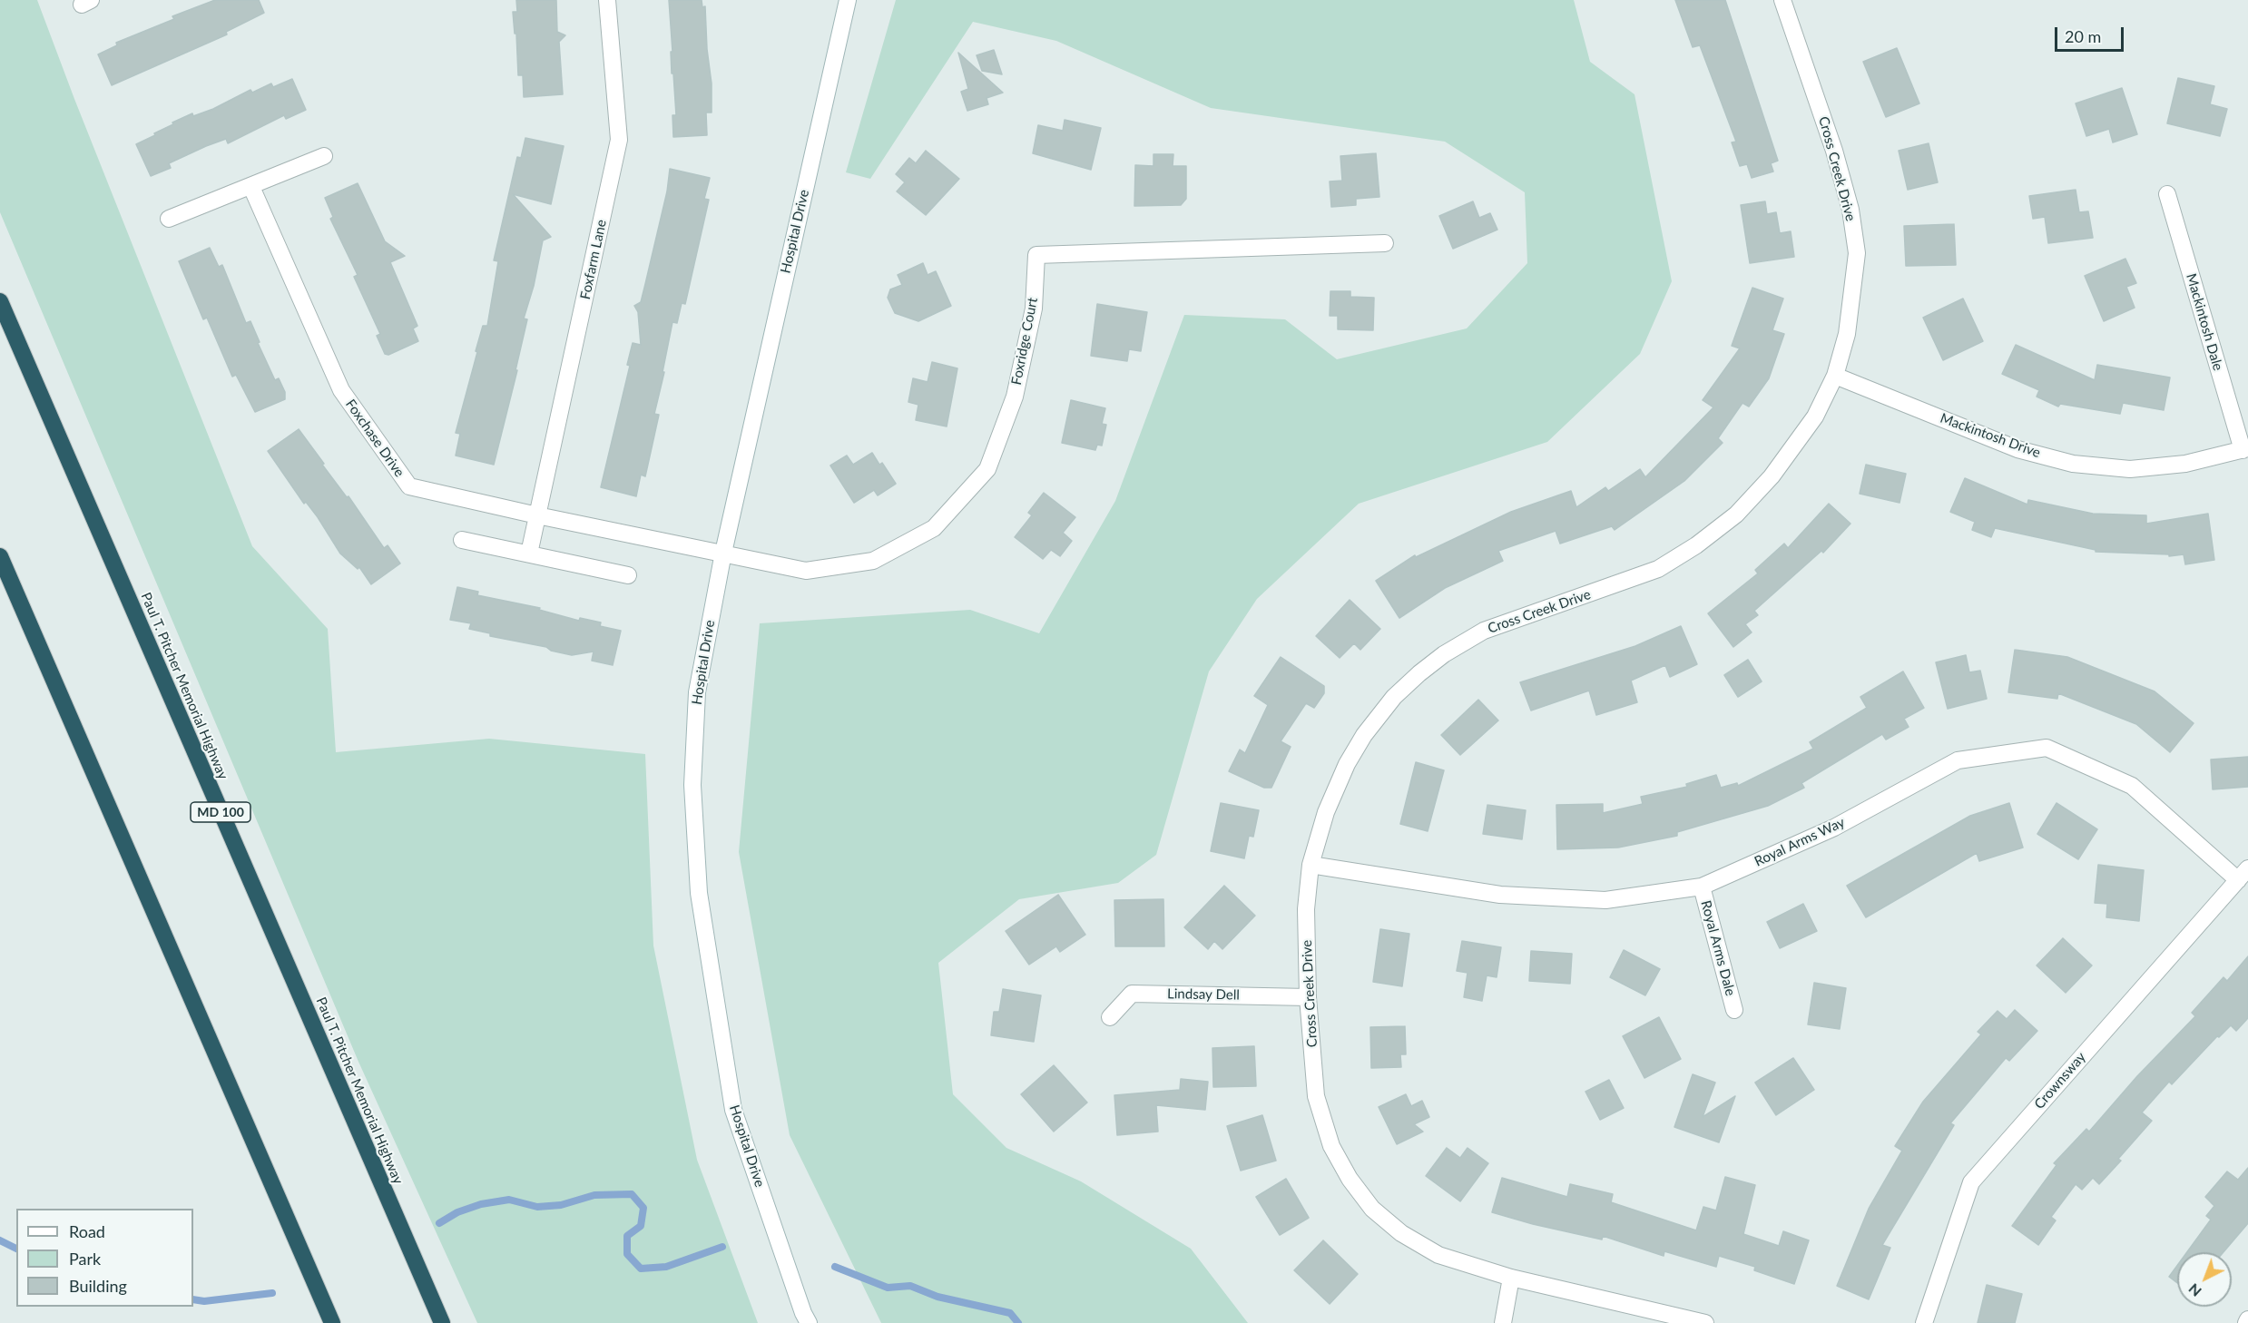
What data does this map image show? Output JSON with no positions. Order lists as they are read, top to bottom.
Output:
{
  "streets": {
    "highway": ["Paul T. Pitcher Memorial Highway", "MD 100"],
    "street": [
      "Cross Creek Drive",
      "Hospital Drive",
      "Foxfarm Lane",
      "Mackintosh Dale",
      "Foxridge Court",
      "Mackintosh Drive",
      "Foxchase Drive",
      "Royal Arms Way",
      "Royal Arms Dale",
      "Lindsay Dell",
      "Crownsway"
    ]
  },
  "crossings": [
    ["Cross Creek Drive", "Mackintosh Drive"],
    ["Cross Creek Drive", "Royal Arms Way"],
    ["Cross Creek Drive", "Lindsay Dell"],
    ["Hospital Drive", "Foxridge Court"],
    ["Hospital Drive", "Foxchase Drive"],
    ["Foxfarm Lane", "Foxchase Drive"],
    ["Mackintosh Dale", "Mackintosh Drive"],
    ["Foxridge Court", "Foxchase Drive"],
    ["Royal Arms Way", "Royal Arms Dale"],
    ["Royal Arms Way", "Crownsway"]
  ],
  "legend": ["Road", "Park", "Building"],
  "scale_bar": "20 m",
  "north": "bottom left"
}
